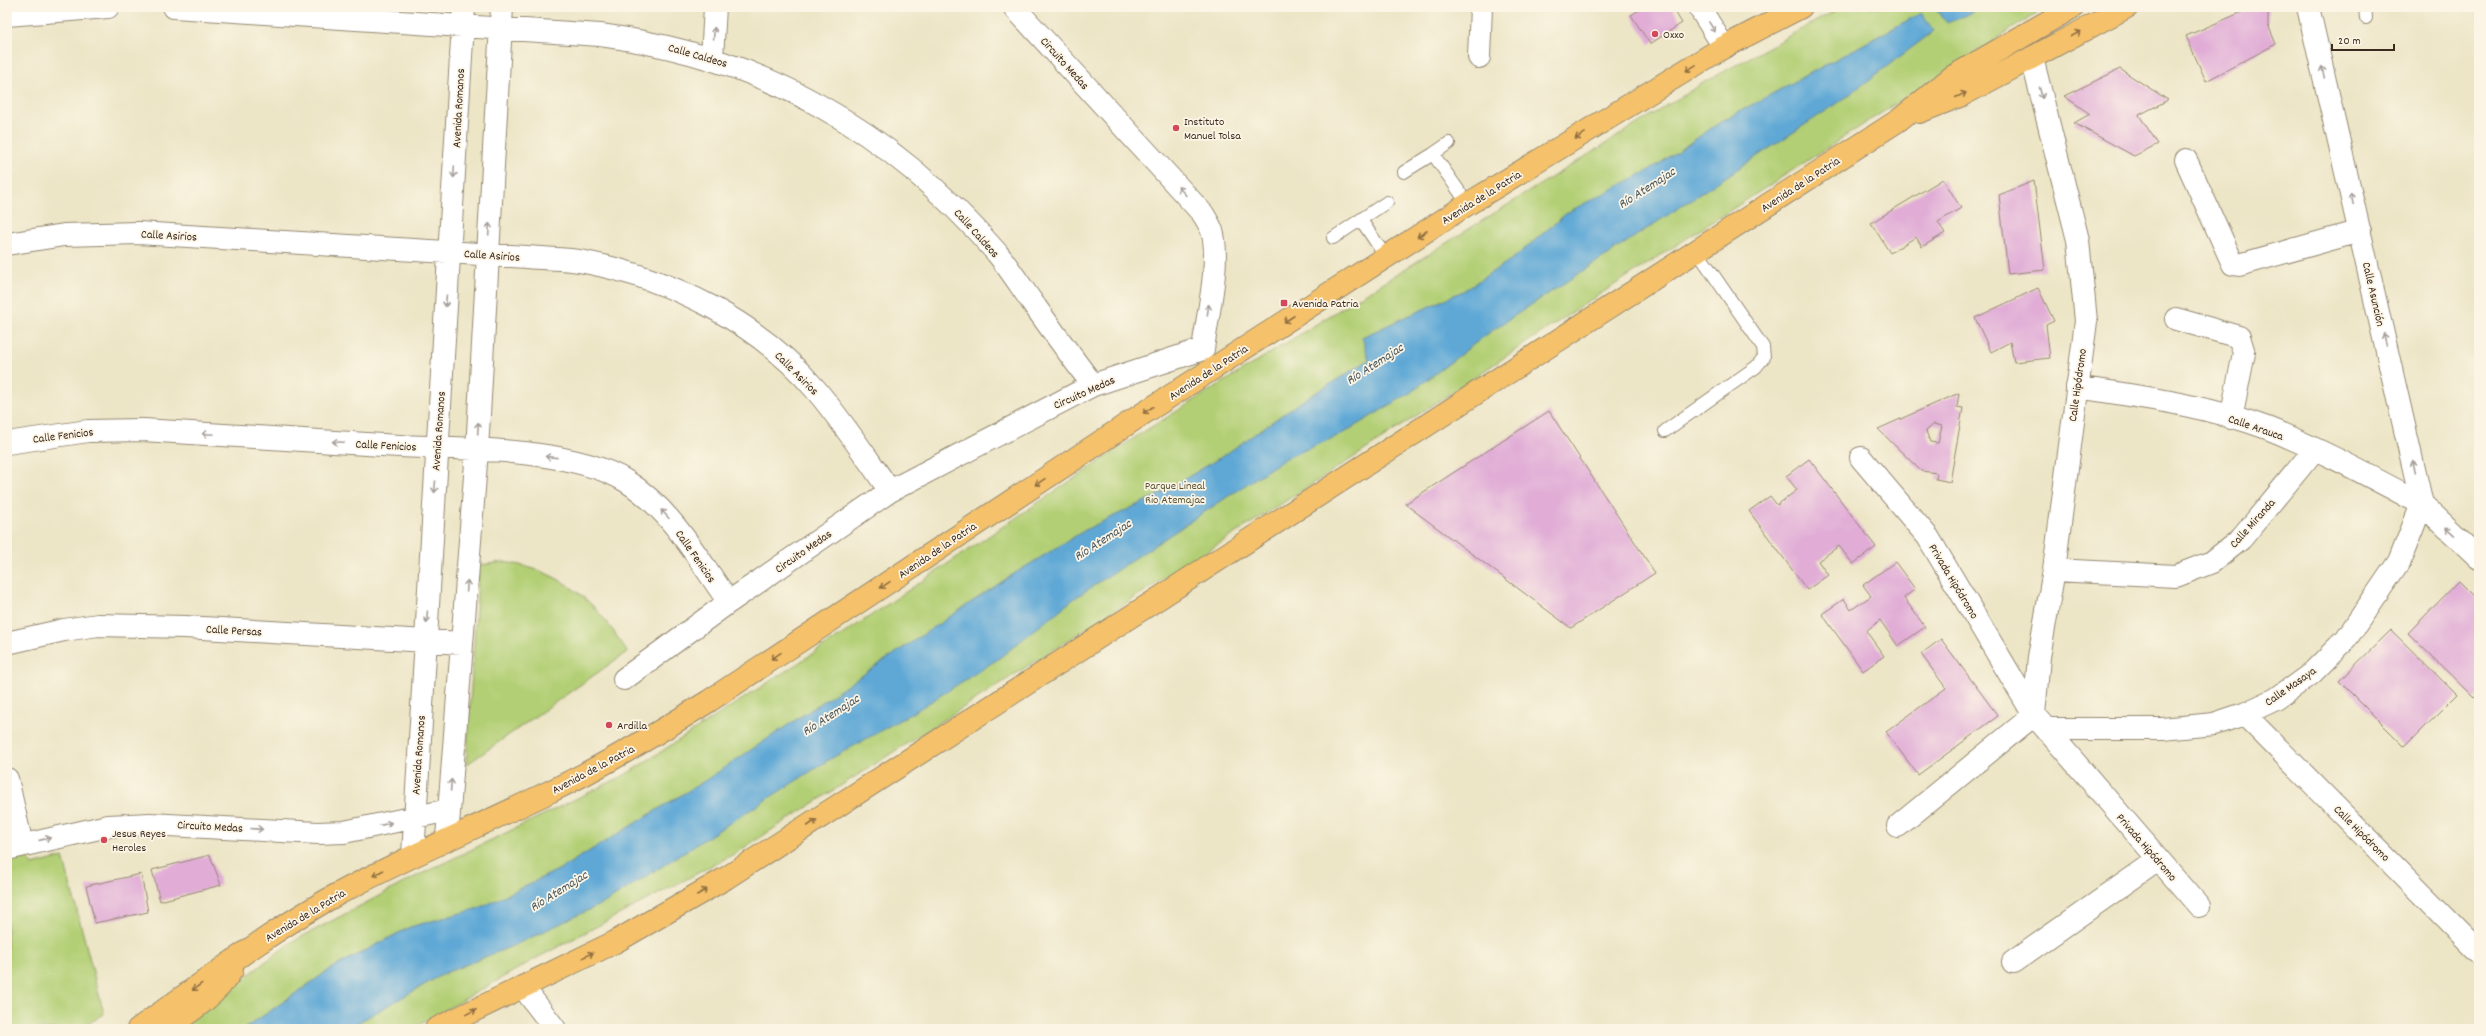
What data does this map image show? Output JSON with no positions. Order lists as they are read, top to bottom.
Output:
{
  "streets": {
    "main road": ["Avenida de la Patria"],
    "street": [
      "Calle Caldeos",
      "Circuito Medas",
      "Avenida Romanos",
      "Calle Asirios",
      "Calle Asunción",
      "Calle Hipódromo",
      "Calle Arauca",
      "Calle Fenicios",
      "Calle Miranda",
      "Privada Hipódromo",
      "Calle Persas",
      "Calle Masaya"
    ]
  },
  "crossings": [
    ["Calle Caldeos", "Circuito Medas"],
    ["Calle Caldeos", "Avenida Romanos"],
    ["Circuito Medas", "Avenida Romanos"],
    ["Circuito Medas", "Calle Asirios"],
    ["Circuito Medas", "Calle Fenicios"],
    ["Avenida Romanos", "Avenida de la Patria"],
    ["Avenida Romanos", "Calle Asirios"],
    ["Avenida Romanos", "Calle Fenicios"],
    ["Avenida Romanos", "Calle Persas"],
    ["Avenida de la Patria", "Calle Hipódromo"],
    ["Calle Asunción", "Calle Arauca"],
    ["Calle Asunción", "Calle Masaya"],
    ["Calle Hipódromo", "Calle Arauca"],
    ["Calle Hipódromo", "Calle Miranda"],
    ["Calle Hipódromo", "Privada Hipódromo"],
    ["Calle Hipódromo", "Calle Masaya"],
    ["Calle Arauca", "Calle Miranda"],
    ["Calle Arauca", "Calle Masaya"],
    ["Privada Hipódromo", "Calle Masaya"]
  ],
  "one_way": ["Calle Asunción", "Calle Fenicios"],
  "water": ["Río Atemajac"],
  "parks": ["Parque Lineal Rio Atemajac"],
  "places": {
    "other": [
      "Oxxo",
      "Instituto Manuel Tolsa",
      "Ardilla",
      "Jesus Reyes Heroles"
    ],
    "transit": ["Avenida Patria"]
  },
  "scale_bar": "20 m"
}
